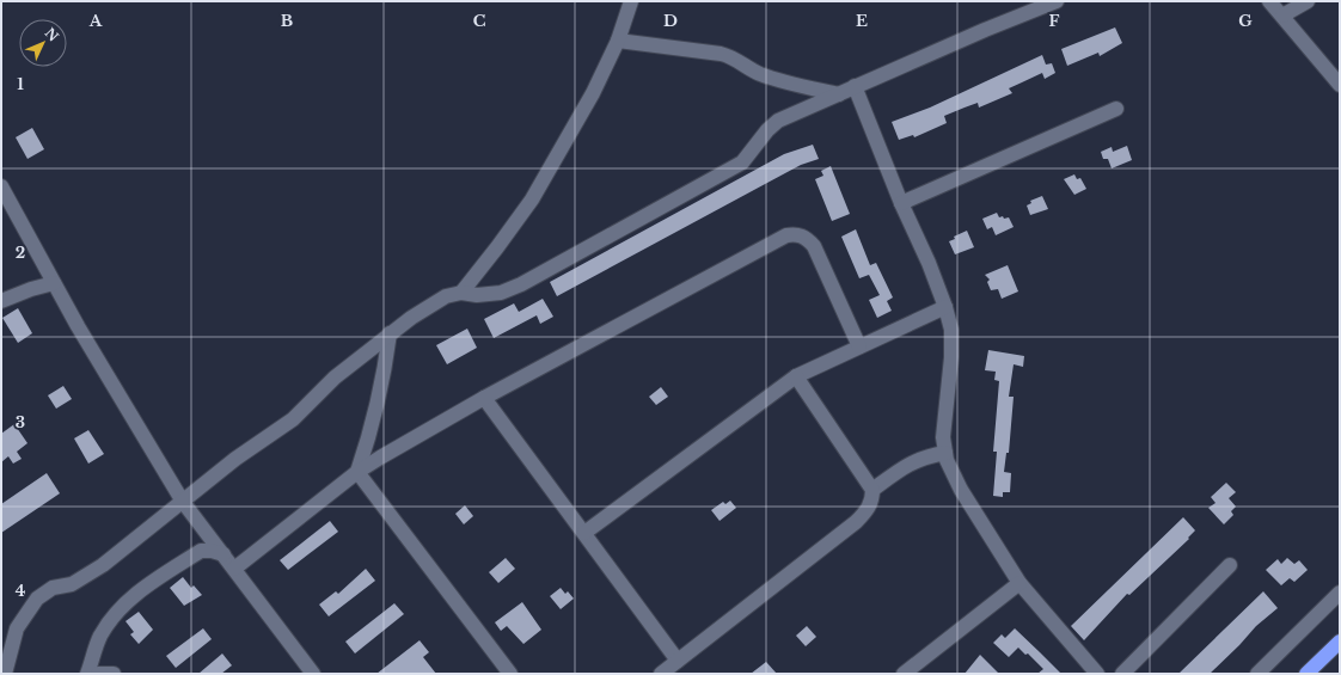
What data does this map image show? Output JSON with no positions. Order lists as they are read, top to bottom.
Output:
{
  "north": "top right",
  "grid": {
    "columns": [
      "A",
      "B",
      "C",
      "D",
      "E",
      "F",
      "G"
    ],
    "rows": [
      "1",
      "2",
      "3",
      "4"
    ]
  }
}
